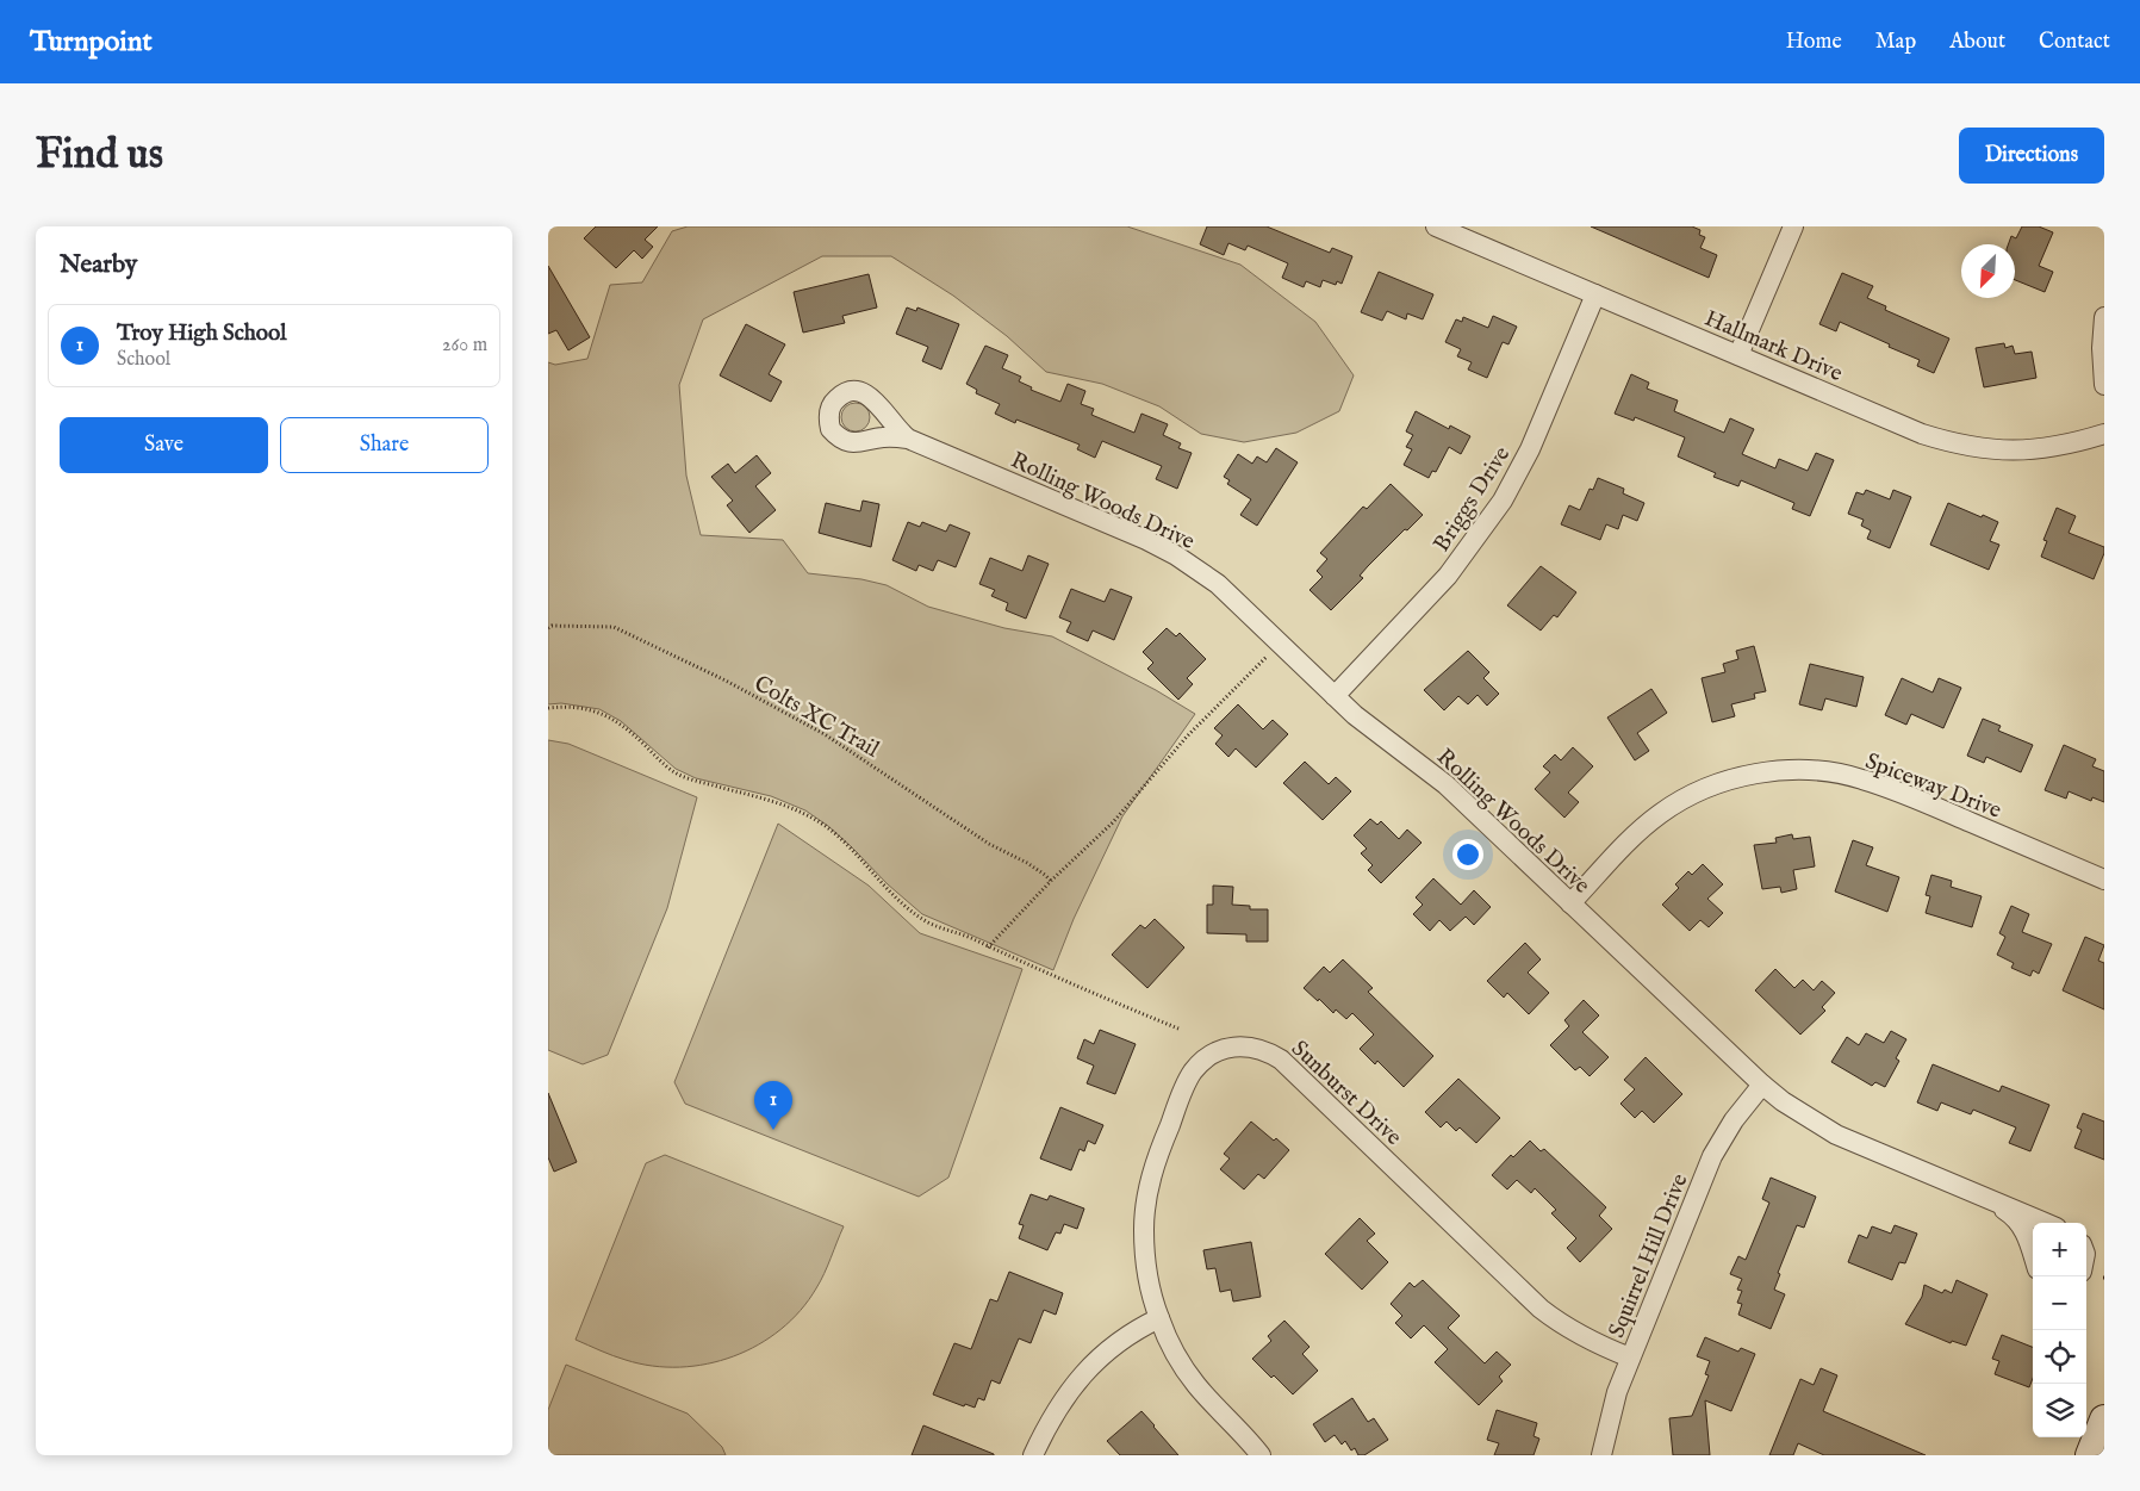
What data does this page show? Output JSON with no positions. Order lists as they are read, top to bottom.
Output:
{
  "streets": {
    "street": [
      "Hallmark Drive",
      "Briggs Drive",
      "Rolling Woods Drive",
      "Spiceway Drive",
      "Sunburst Drive",
      "Squirrel Hill Drive"
    ],
    "path": ["Colts XC Trail"]
  },
  "crossings": [
    ["Hallmark Drive", "Briggs Drive"],
    ["Briggs Drive", "Rolling Woods Drive"],
    ["Rolling Woods Drive", "Spiceway Drive"],
    ["Rolling Woods Drive", "Squirrel Hill Drive"],
    ["Sunburst Drive", "Squirrel Hill Drive"]
  ],
  "north": "bottom left",
  "page": {
    "header": "Turnpoint",
    "nav": [
      "Home",
      "Map",
      "About",
      "Contact"
    ],
    "buttons": [
      "Directions",
      ["Save", "Share"]
    ],
    "title": "Find us",
    "heading": "Nearby",
    "list": [
      {
        "mark": "1",
        "name": "Troy High School",
        "note": "School",
        "value": "260 m"
      }
    ],
    "pins": "1",
    "map_buttons": ["+", "−"]
  }
}
